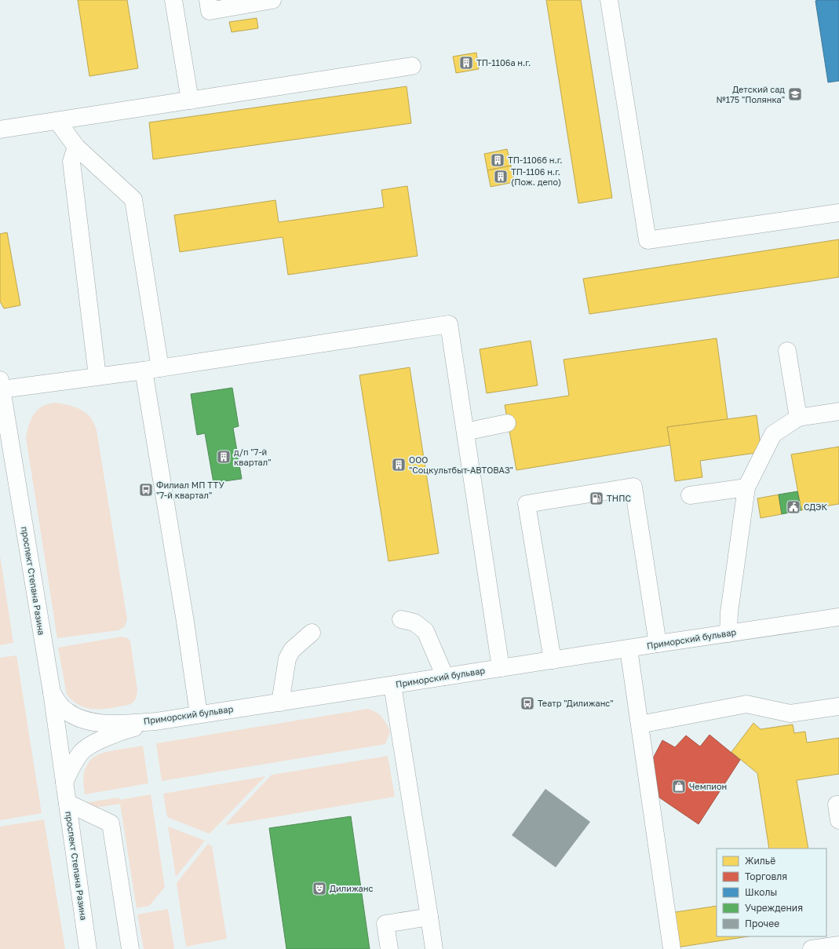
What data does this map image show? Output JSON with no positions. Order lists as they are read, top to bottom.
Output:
{
  "streets": {
    "main road": ["проспект Степана Разина", "Приморский бульвар"]
  },
  "crossings": [
    ["проспект Степана Разина", "Приморский бульвар"]
  ],
  "places": {
    "building": [
      "ТП-1106а н.г.",
      "ТП-1106б н.г.",
      "ТП-1106 н.г. (Пож. депо)",
      "д/п \"7-й квартал\"",
      "ООО \"Соцкультбыт-АВТОВАЗ\""
    ],
    "school or university": ["Детский сад №175 \"Полянка\""],
    "bus stop": ["Филиал МП ТТУ \"7-й квартал\"", "Театр \"Дилижанс\""],
    "fuel station": ["ТНПС"],
    "public building": ["СДЭК"],
    "shop": ["Чемпион"],
    "theatre": ["Дилижанс"]
  },
  "legend": [
    "Жильё",
    "Торговля",
    "Школы",
    "Учреждения",
    "Прочее"
  ]
}
